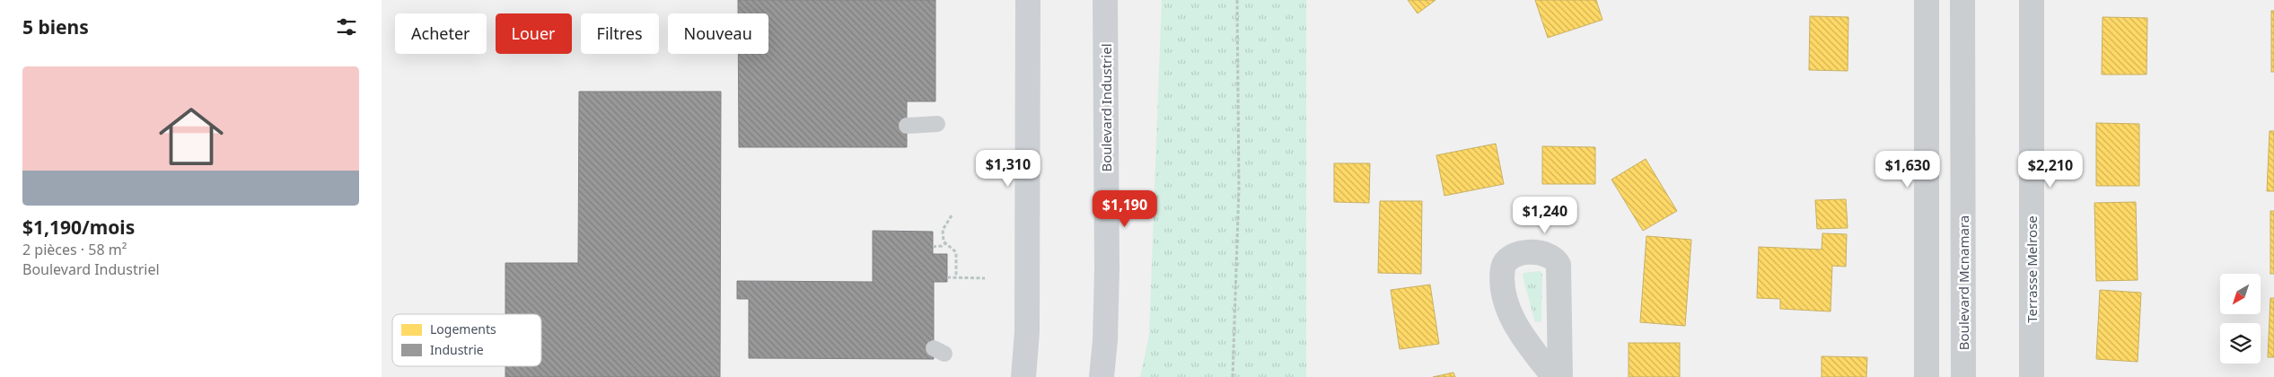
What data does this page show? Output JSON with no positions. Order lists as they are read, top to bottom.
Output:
{
  "streets": {
    "street": ["Boulevard Industriel", "Terrasse Melrose", "Boulevard Mcnamara"]
  },
  "legend": ["Logements", "Industrie"],
  "north": "bottom left",
  "page": {
    "heading": "5 biens",
    "chip": [
      "Acheter",
      "Louer",
      "Filtres",
      "Nouveau"
    ],
    "list": [
      {
        "name": "$1,190/mois",
        "note": "2 pièces · 58 m² · Boulevard Industriel"
      }
    ],
    "price": [
      "$1,310",
      "$1,630",
      "$2,210",
      "$1,190",
      "$1,240"
    ]
  }
}
